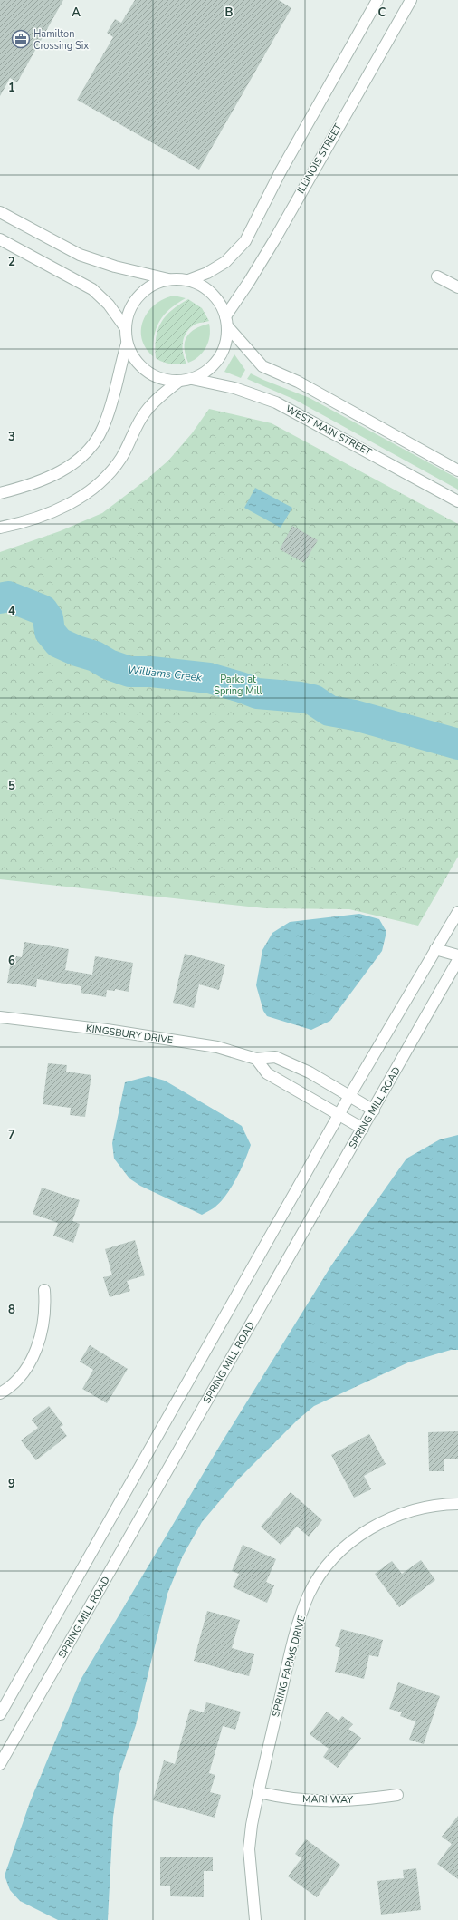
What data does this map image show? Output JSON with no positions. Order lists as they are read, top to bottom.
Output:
{
  "streets": {
    "street": [
      "ILLINOIS STREET",
      "WEST MAIN STREET",
      "KINGSBURY DRIVE",
      "SPRING MILL ROAD",
      "SPRING FARMS DRIVE",
      "MARI WAY"
    ]
  },
  "crossings": [
    ["ILLINOIS STREET", "WEST MAIN STREET"],
    ["KINGSBURY DRIVE", "SPRING MILL ROAD"],
    ["SPRING FARMS DRIVE", "MARI WAY"]
  ],
  "water": ["Williams Creek"],
  "parks": ["Parks at Spring Mill"],
  "places": {
    "office": ["Hamilton Crossing Six"]
  },
  "grid": {
    "columns": ["A", "B", "C"],
    "rows": [
      "1",
      "2",
      "3",
      "4",
      "5",
      "6",
      "7",
      "8",
      "9"
    ]
  }
}
